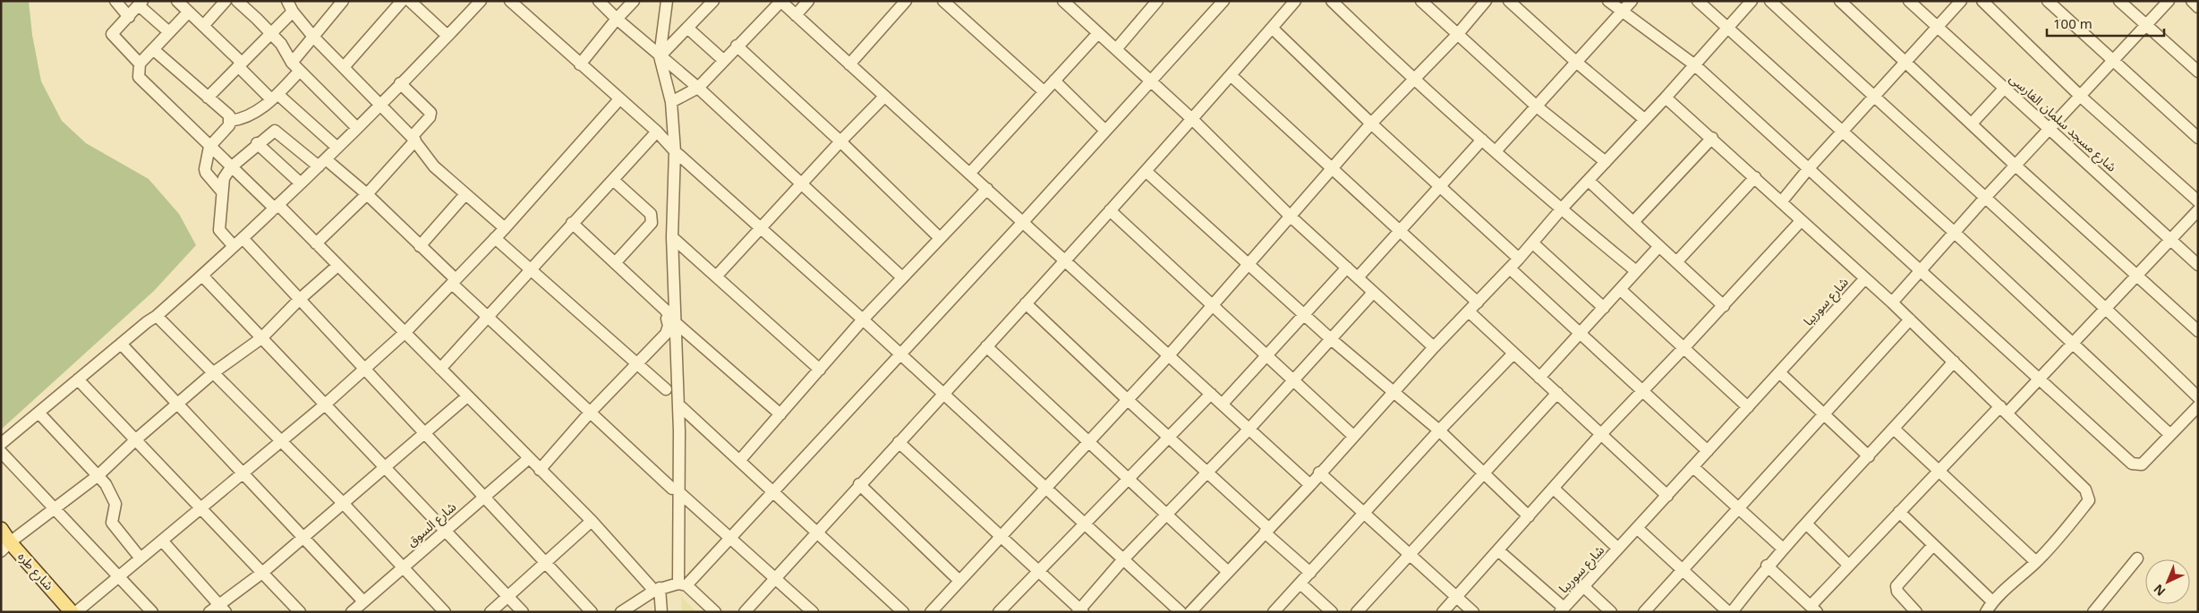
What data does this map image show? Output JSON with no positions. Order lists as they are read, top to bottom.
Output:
{
  "streets": {
    "main road": ["شارع طره"],
    "street": ["شارع مسجد سلمان الفارسى", "شارع سوريبا", "شارع السوق"]
  },
  "scale_bar": "100 m",
  "north": "bottom left"
}
